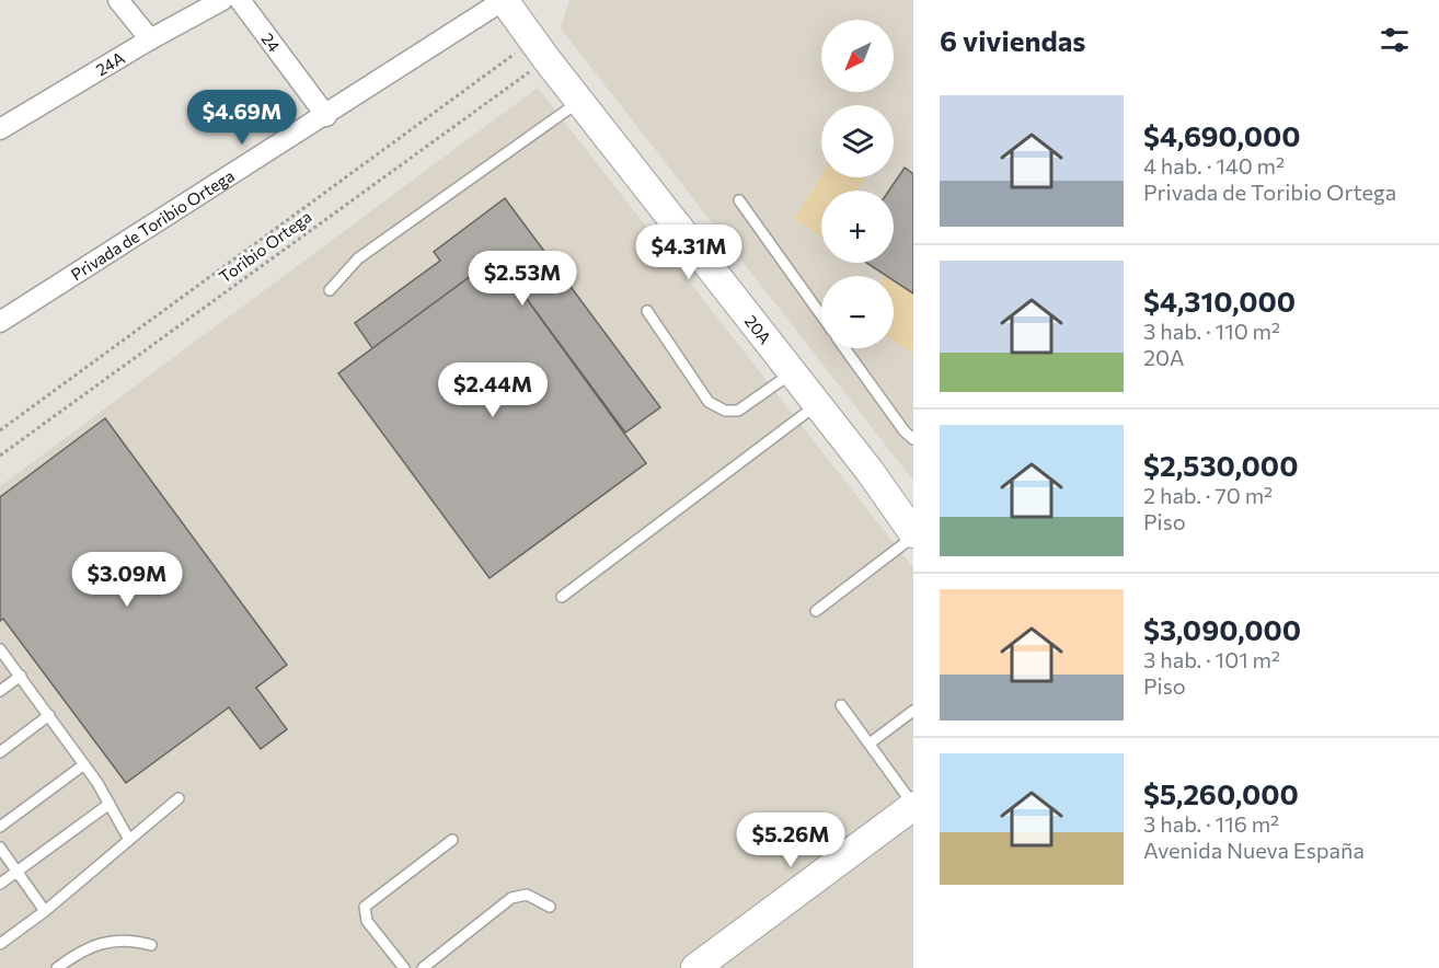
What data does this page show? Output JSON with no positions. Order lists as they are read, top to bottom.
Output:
{
  "streets": {
    "street": [
      "24",
      "24A",
      "Privada de Toribio Ortega",
      "20A"
    ],
    "path": ["Toribio Ortega"]
  },
  "crossings": [
    ["24", "Privada de Toribio Ortega"],
    ["Privada de Toribio Ortega", "20A"],
    ["Toribio Ortega", "20A"]
  ],
  "north": "bottom left",
  "page": {
    "heading": "6 viviendas",
    "map_buttons": ["+", "−"],
    "list": [
      {
        "name": "$4,690,000",
        "note": "4 hab. · 140 m² · Privada de Toribio Ortega"
      },
      {
        "name": "$4,310,000",
        "note": "3 hab. · 110 m² · 20A"
      },
      {
        "name": "$2,530,000",
        "note": "2 hab. · 70 m² · Piso"
      },
      {
        "name": "$3,090,000",
        "note": "3 hab. · 101 m² · Piso"
      },
      {
        "name": "$5,260,000",
        "note": "3 hab. · 116 m² · Avenida Nueva España"
      }
    ],
    "price": [
      "$4.69M",
      "$4.31M",
      "$2.53M",
      "$2.44M",
      "$3.09M",
      "$5.26M"
    ]
  }
}
